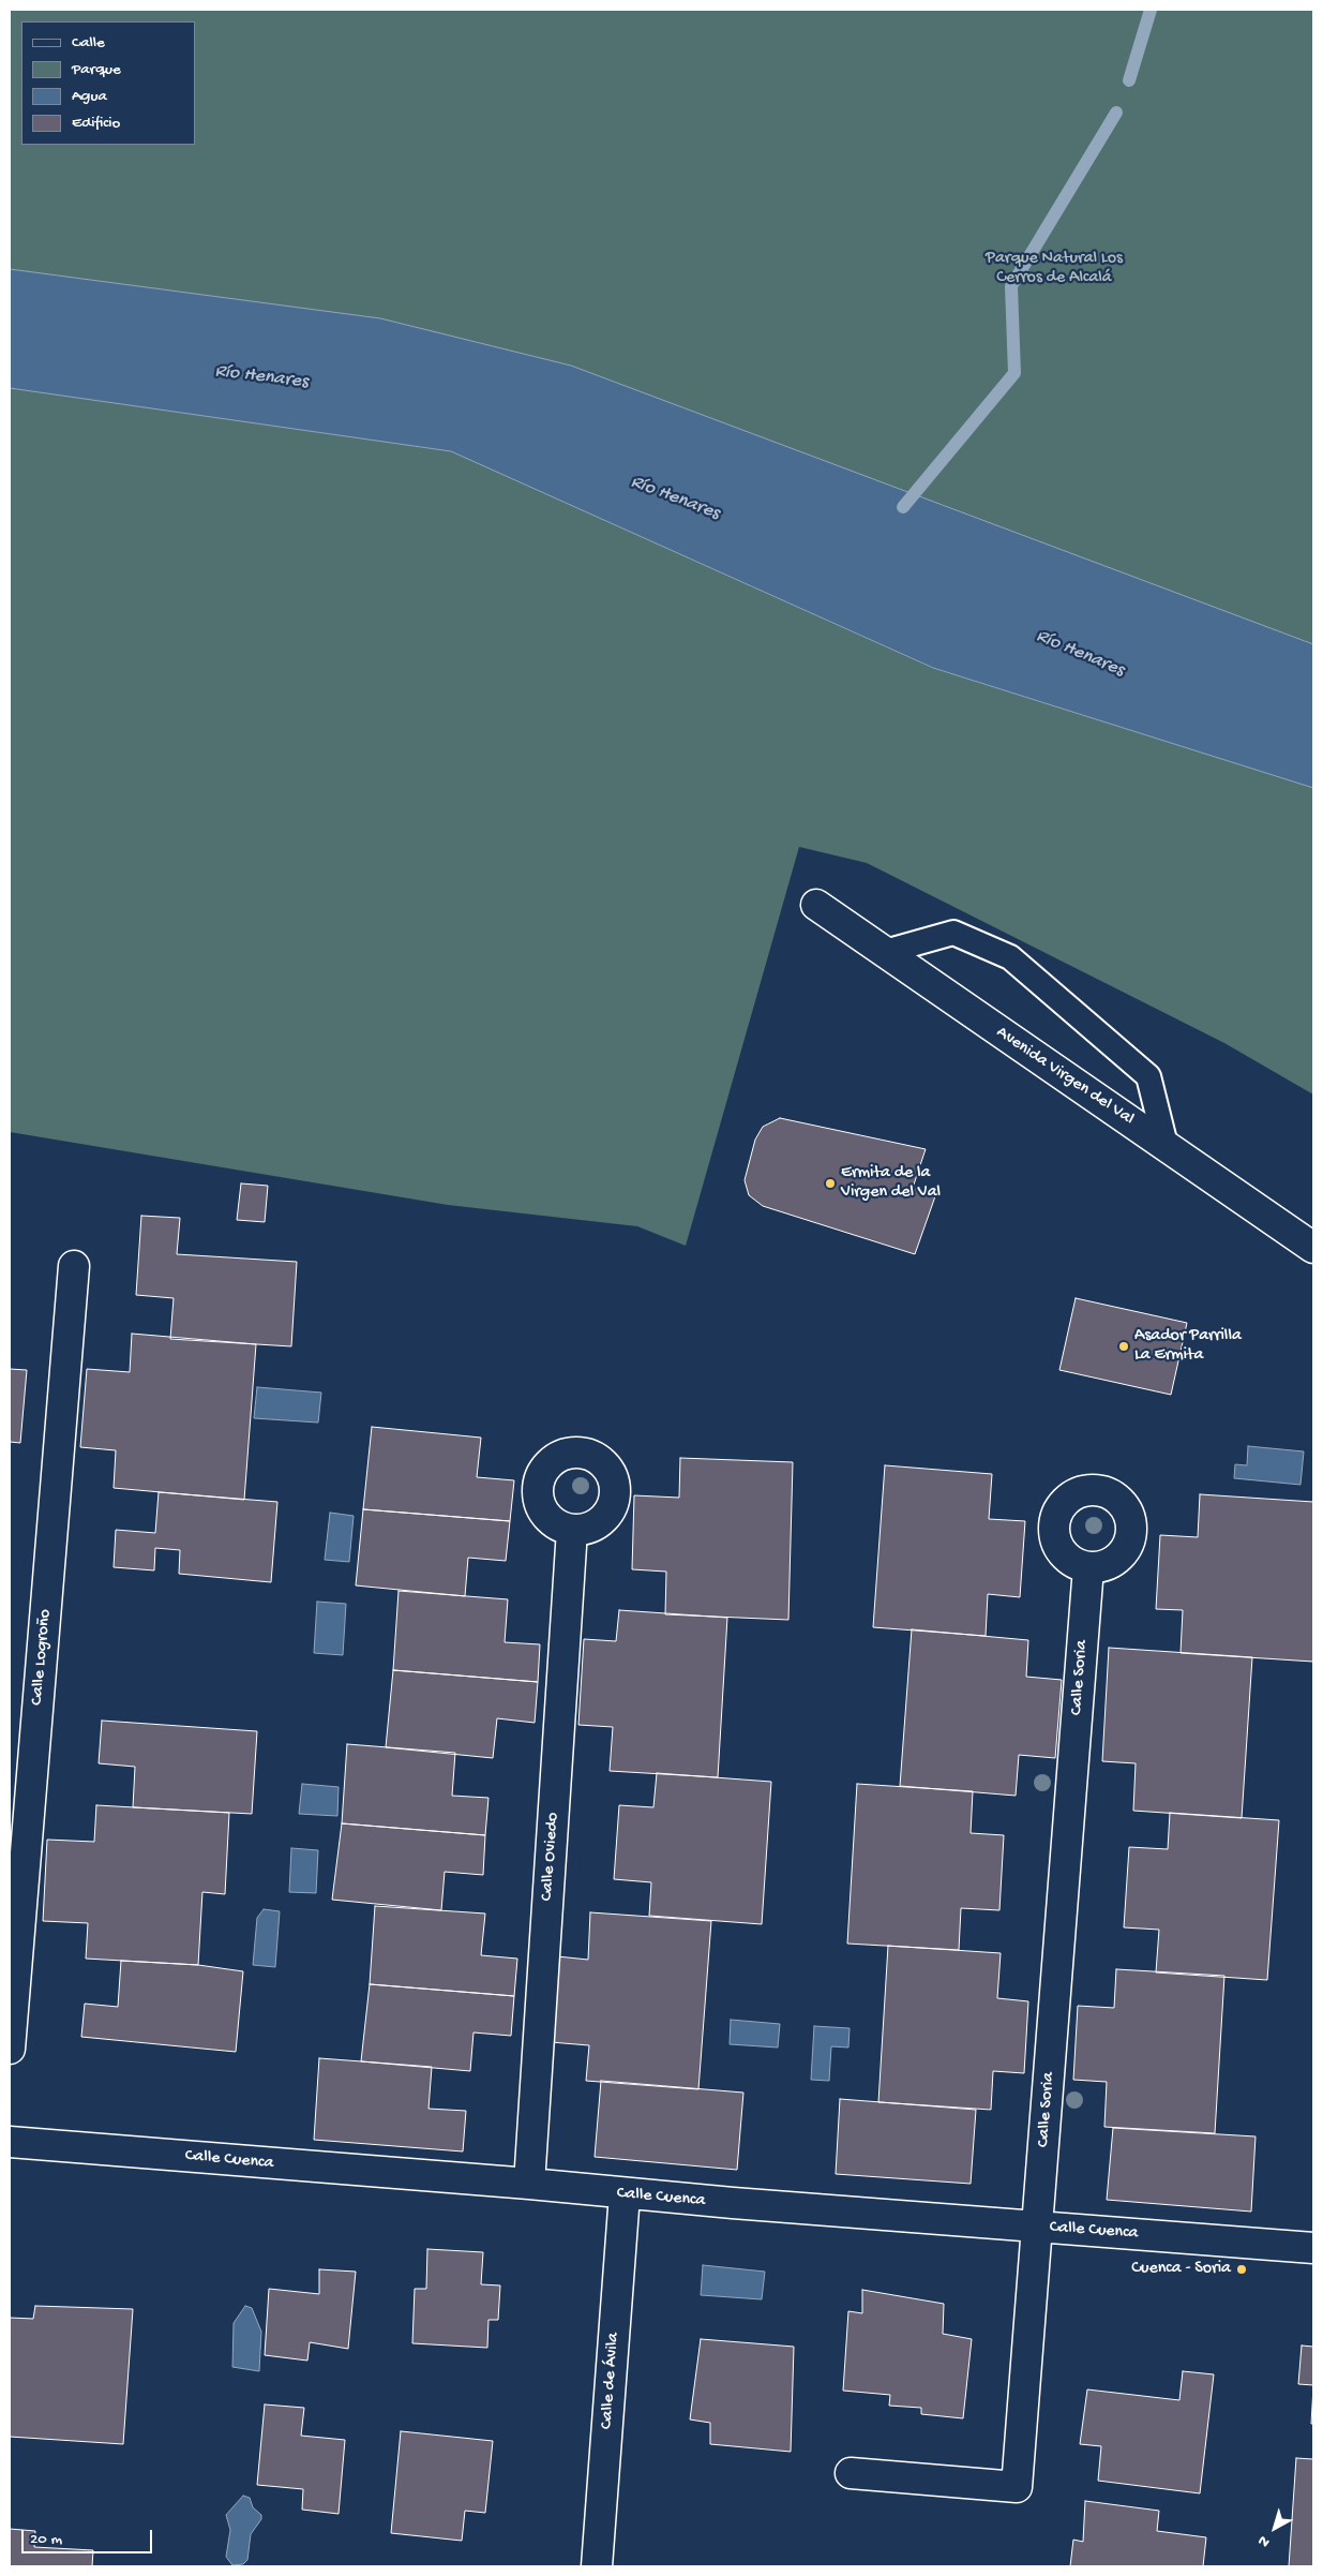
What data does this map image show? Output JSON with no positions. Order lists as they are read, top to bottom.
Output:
{
  "streets": {
    "street": [
      "Avenida Virgen del Val",
      "Calle Logroño",
      "Calle Soria",
      "Calle Oviedo",
      "Calle Cuenca",
      "Calle de Ávila"
    ]
  },
  "crossings": [
    ["Calle Soria", "Calle Cuenca"],
    ["Calle Oviedo", "Calle Cuenca"],
    ["Calle Cuenca", "Calle de Ávila"]
  ],
  "water": ["Río Henares"],
  "parks": ["Parque Natural Los Cerros de Alcalá"],
  "places": ["Ermita de la Virgen del Val", "Asador Parrilla La Ermita", "Cuenca - Soria"],
  "legend": [
    "Calle",
    "Parque",
    "Agua",
    "Edificio"
  ],
  "scale_bar": "20 m",
  "north": "bottom left"
}
